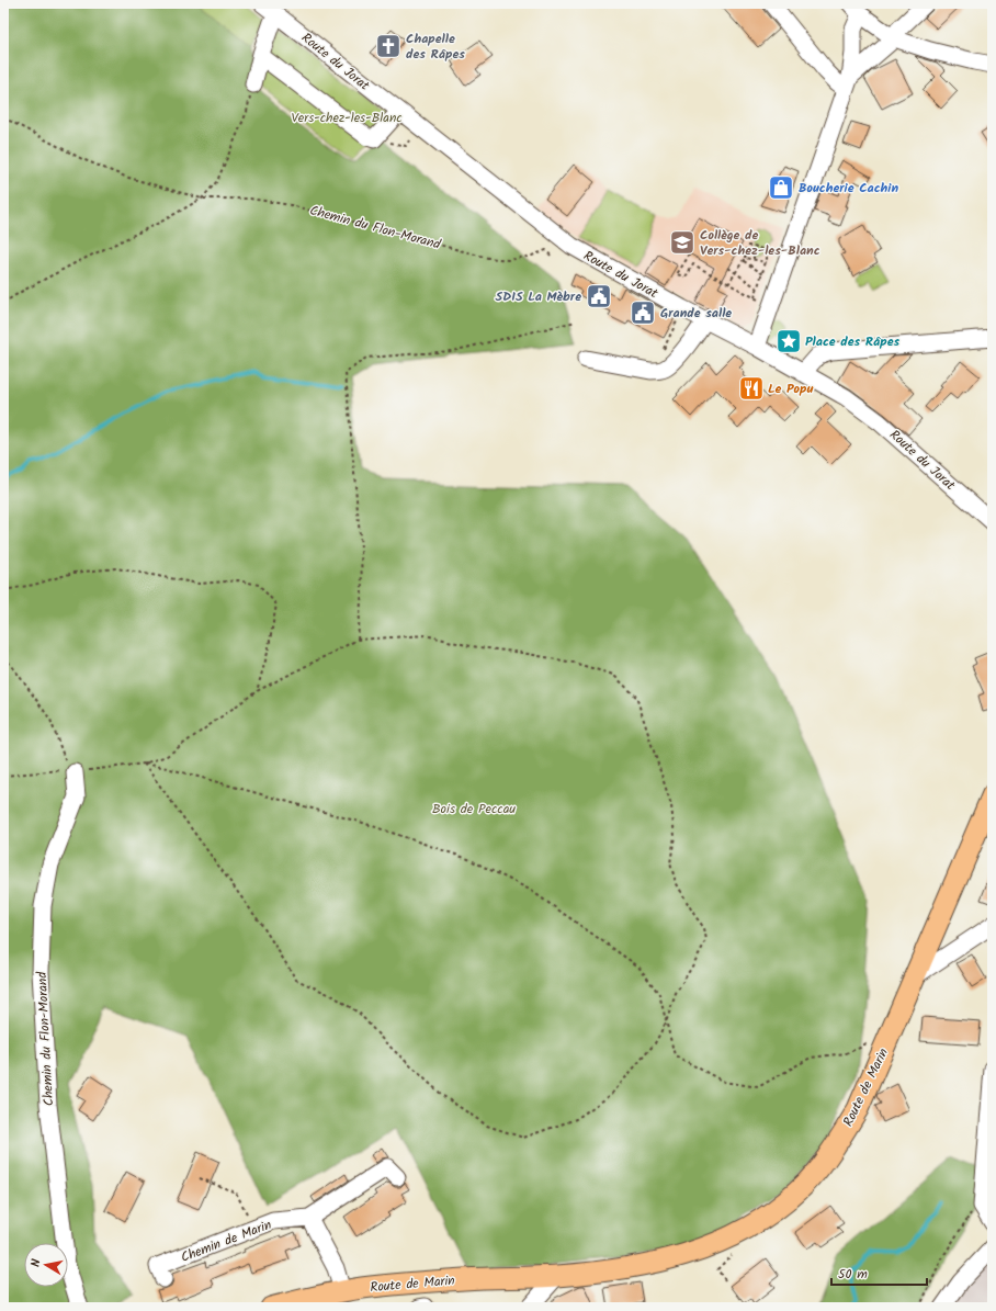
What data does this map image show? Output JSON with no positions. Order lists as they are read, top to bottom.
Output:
{
  "streets": {
    "main road": ["Route de Marin"],
    "street": ["Route du Jorat", "Chemin du Flon-Morand", "Chemin de Marin"]
  },
  "parks": ["Vers-chez-les-Blanc", "Bois de Peccau"],
  "places": {
    "church": ["Chapelle des Râpes"],
    "shop": ["Boucherie Cachin"],
    "school or university": ["Collège de Vers-chez-les-Blanc"],
    "public building": ["SDIS La Mèbre", "Grande salle"],
    "place": ["Place des Râpes"],
    "restaurant": ["Le Popu"]
  },
  "scale_bar": "50 m",
  "north": "left"
}
